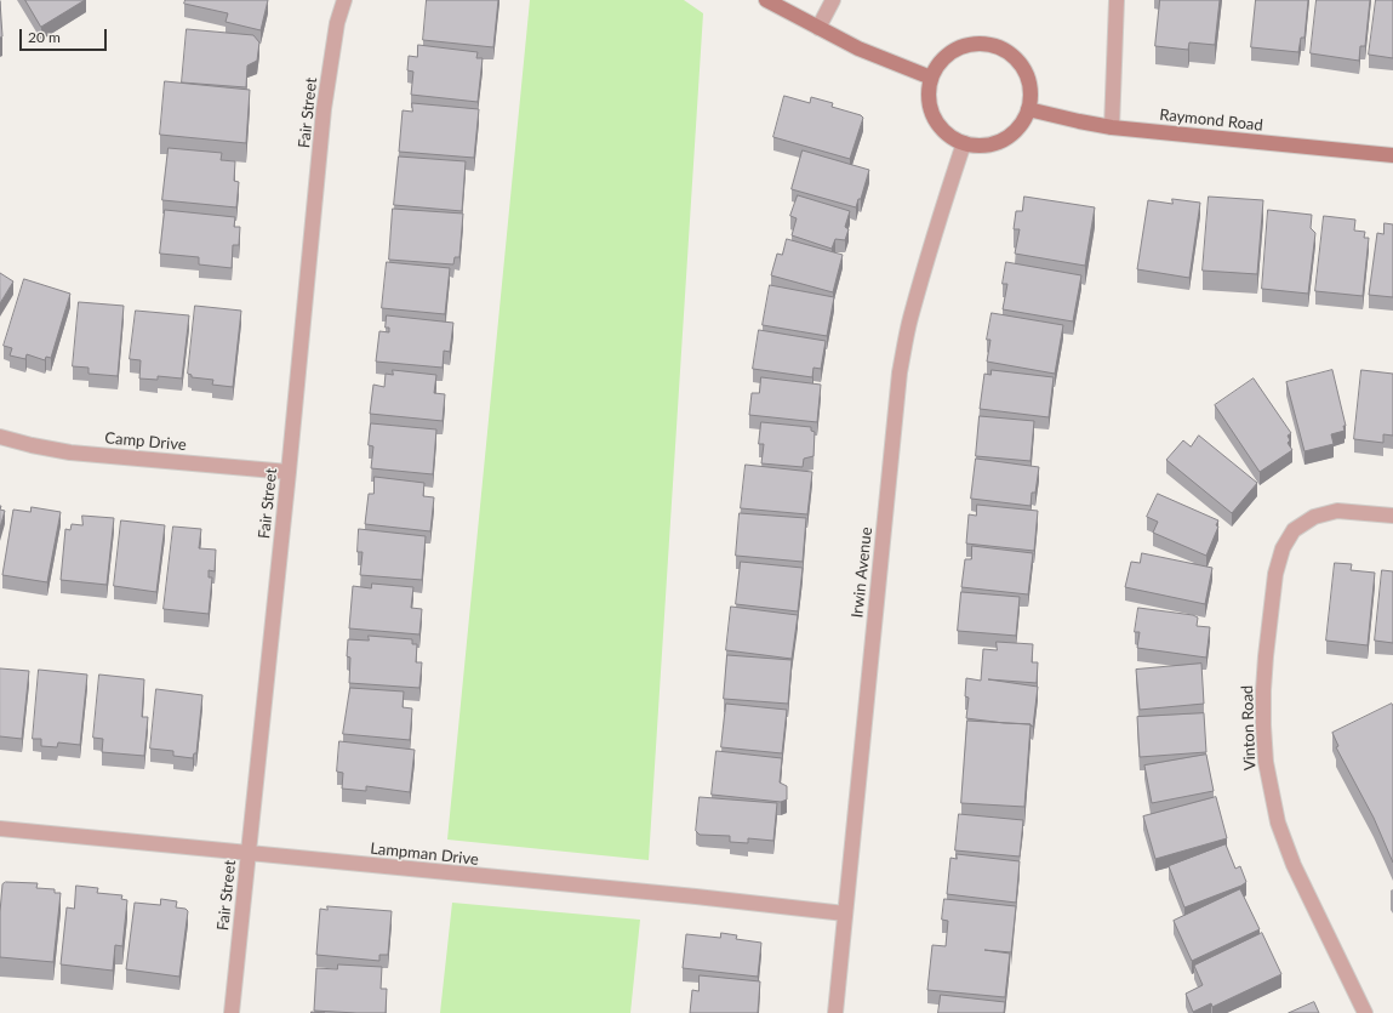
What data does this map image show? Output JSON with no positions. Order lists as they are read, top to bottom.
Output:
{
  "streets": {
    "street": [
      "Fair Street",
      "Raymond Road",
      "Camp Drive",
      "Irwin Avenue",
      "Vinton Road",
      "Lampman Drive"
    ]
  },
  "crossings": [
    ["Fair Street", "Camp Drive"],
    ["Fair Street", "Lampman Drive"],
    ["Raymond Road", "Irwin Avenue"],
    ["Irwin Avenue", "Lampman Drive"]
  ],
  "scale_bar": "20 m"
}
